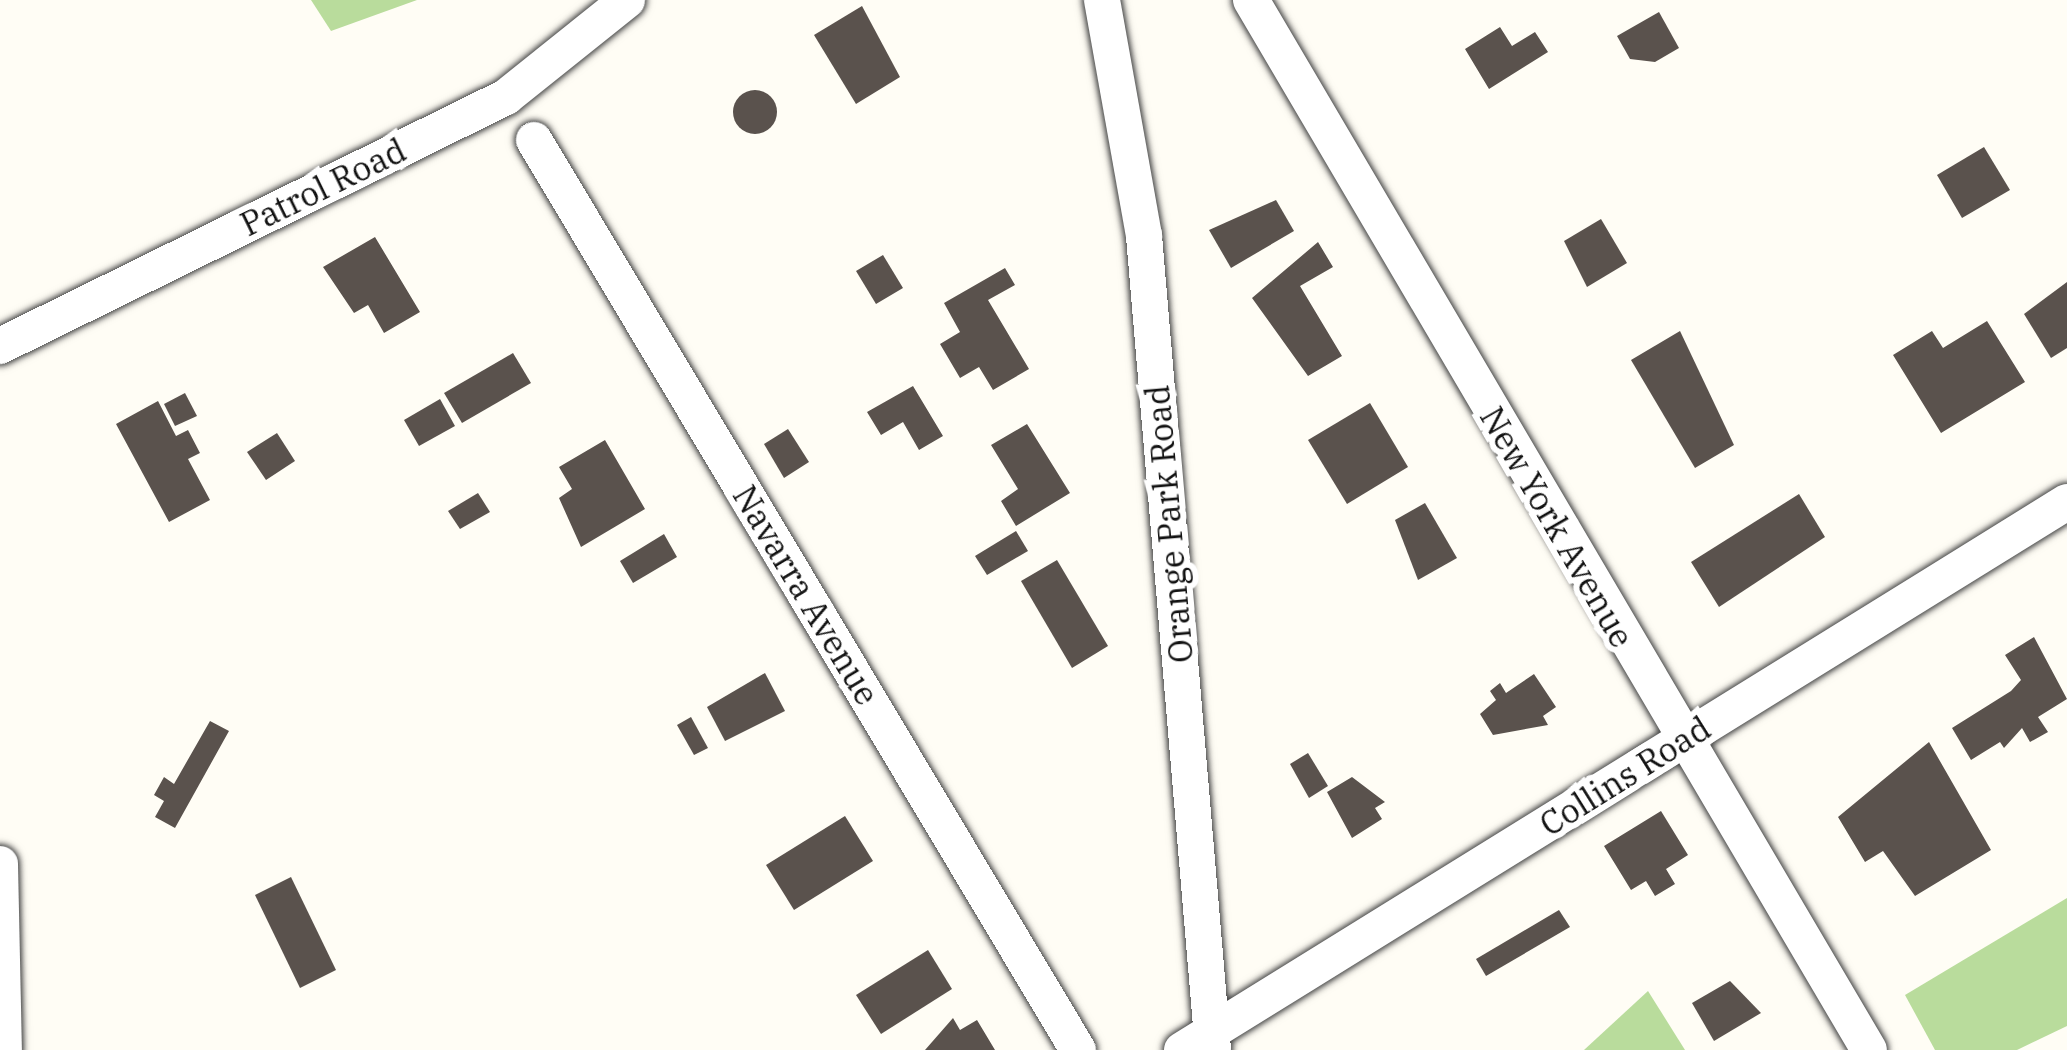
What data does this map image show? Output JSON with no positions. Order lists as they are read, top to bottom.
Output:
{
  "streets": {
    "street": [
      "Patrol Road",
      "Orange Park Road",
      "New York Avenue",
      "Navarra Avenue",
      "Collins Road"
    ]
  },
  "crossings": [
    ["Orange Park Road", "Collins Road"],
    ["New York Avenue", "Collins Road"]
  ]
}
